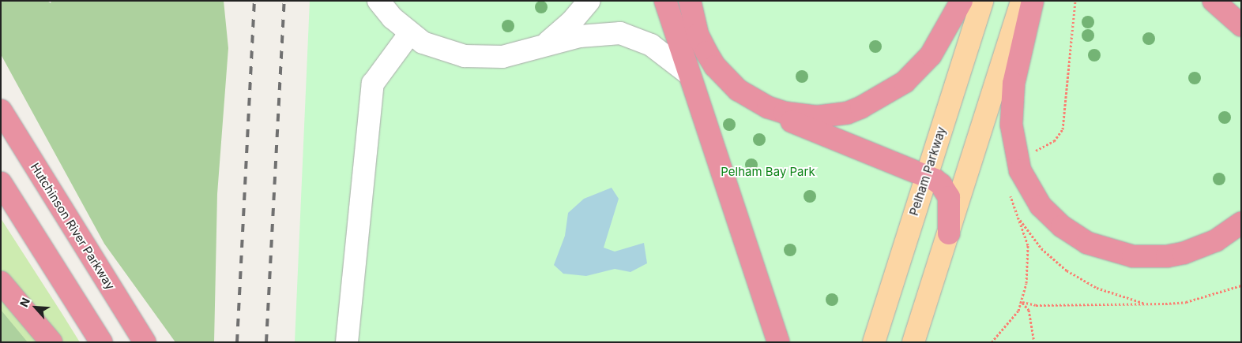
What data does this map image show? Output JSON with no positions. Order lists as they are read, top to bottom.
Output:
{
  "streets": {
    "highway": ["Hutchinson River Parkway"],
    "main road": ["Pelham Parkway"]
  },
  "parks": ["Pelham Bay Park"],
  "north": "top left"
}
